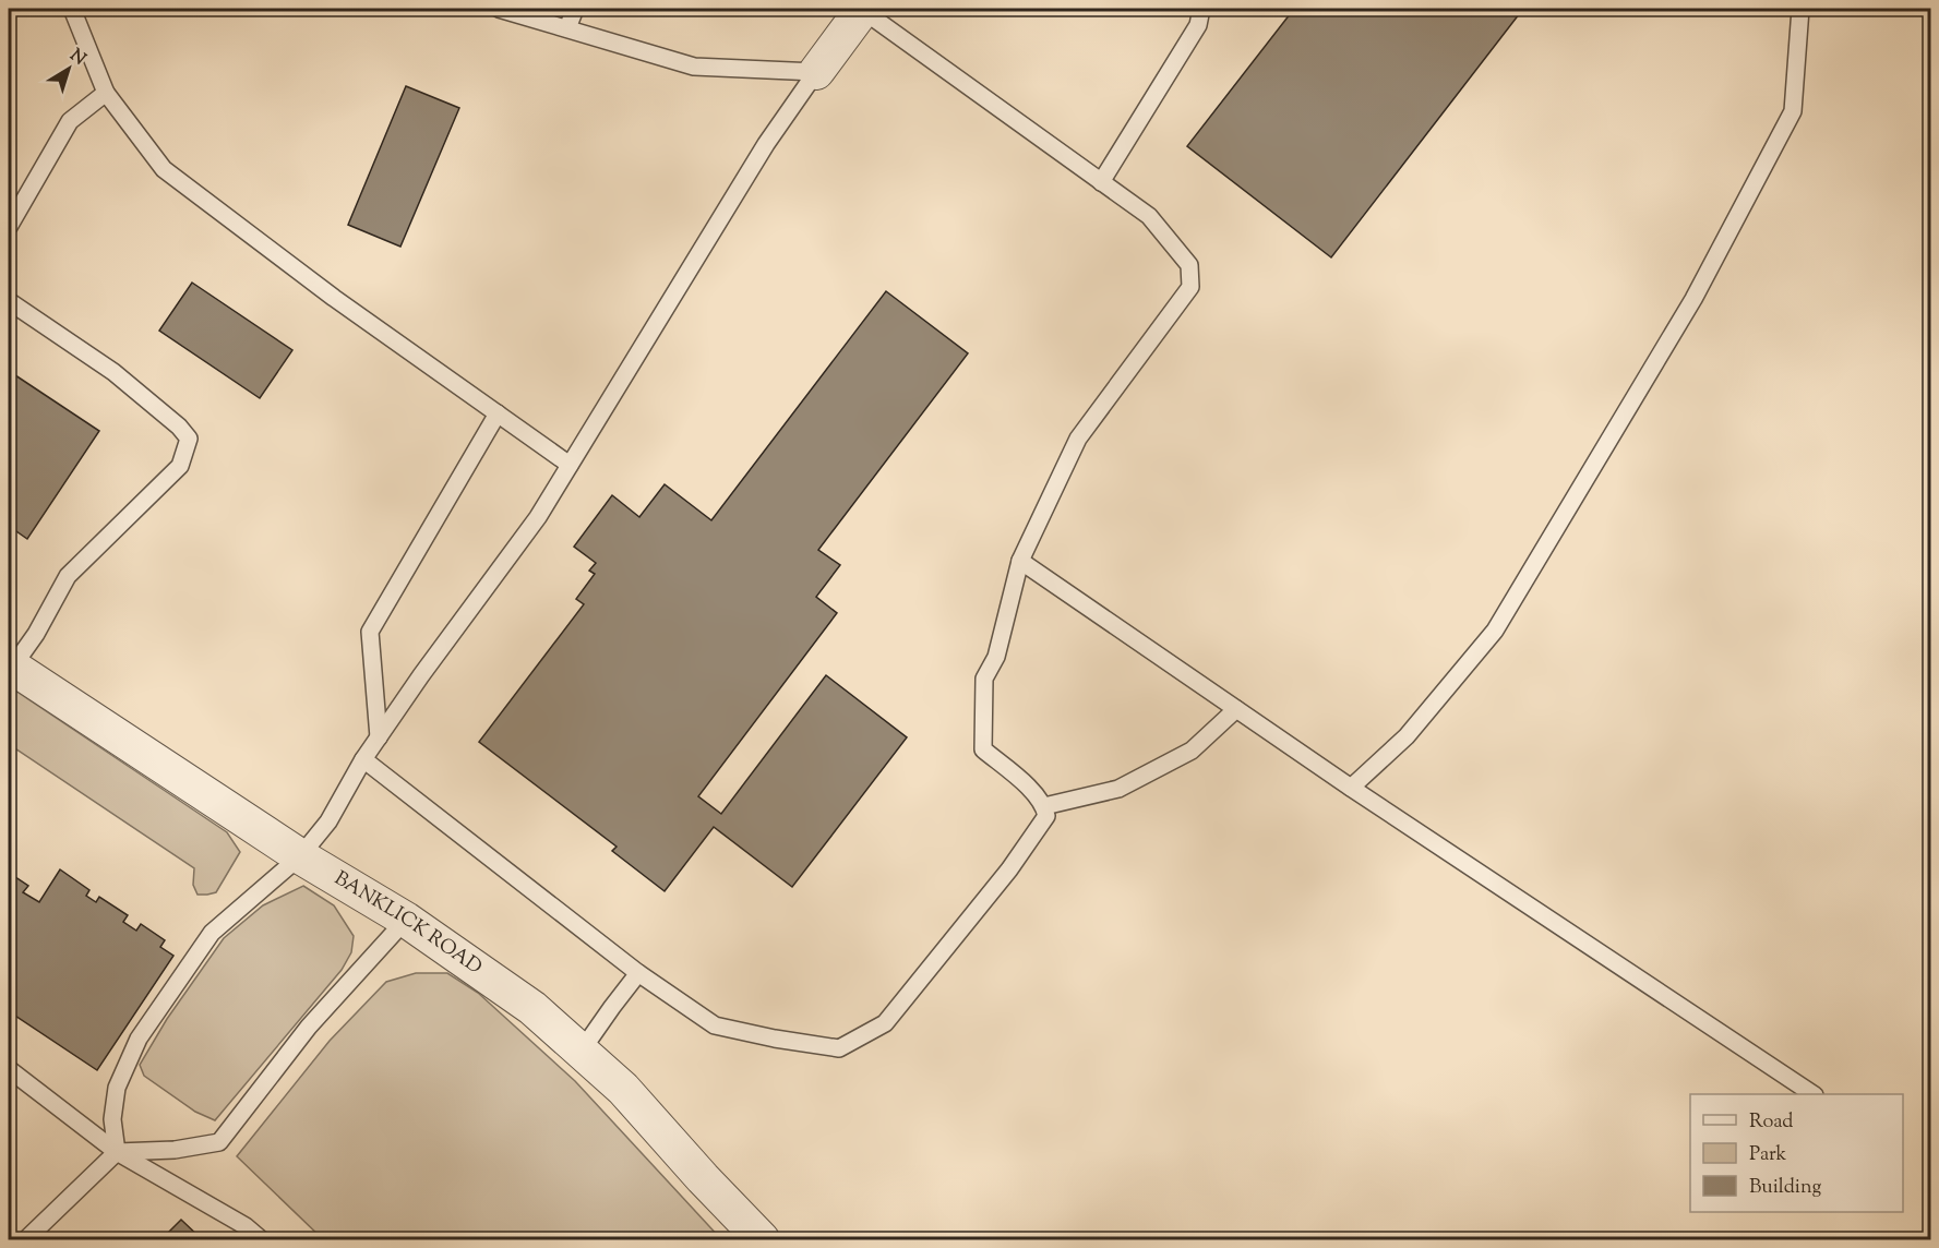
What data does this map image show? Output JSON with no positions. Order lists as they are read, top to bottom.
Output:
{
  "streets": {
    "street": ["BANKLICK ROAD"]
  },
  "legend": ["Road", "Park", "Building"],
  "north": "top right"
}
